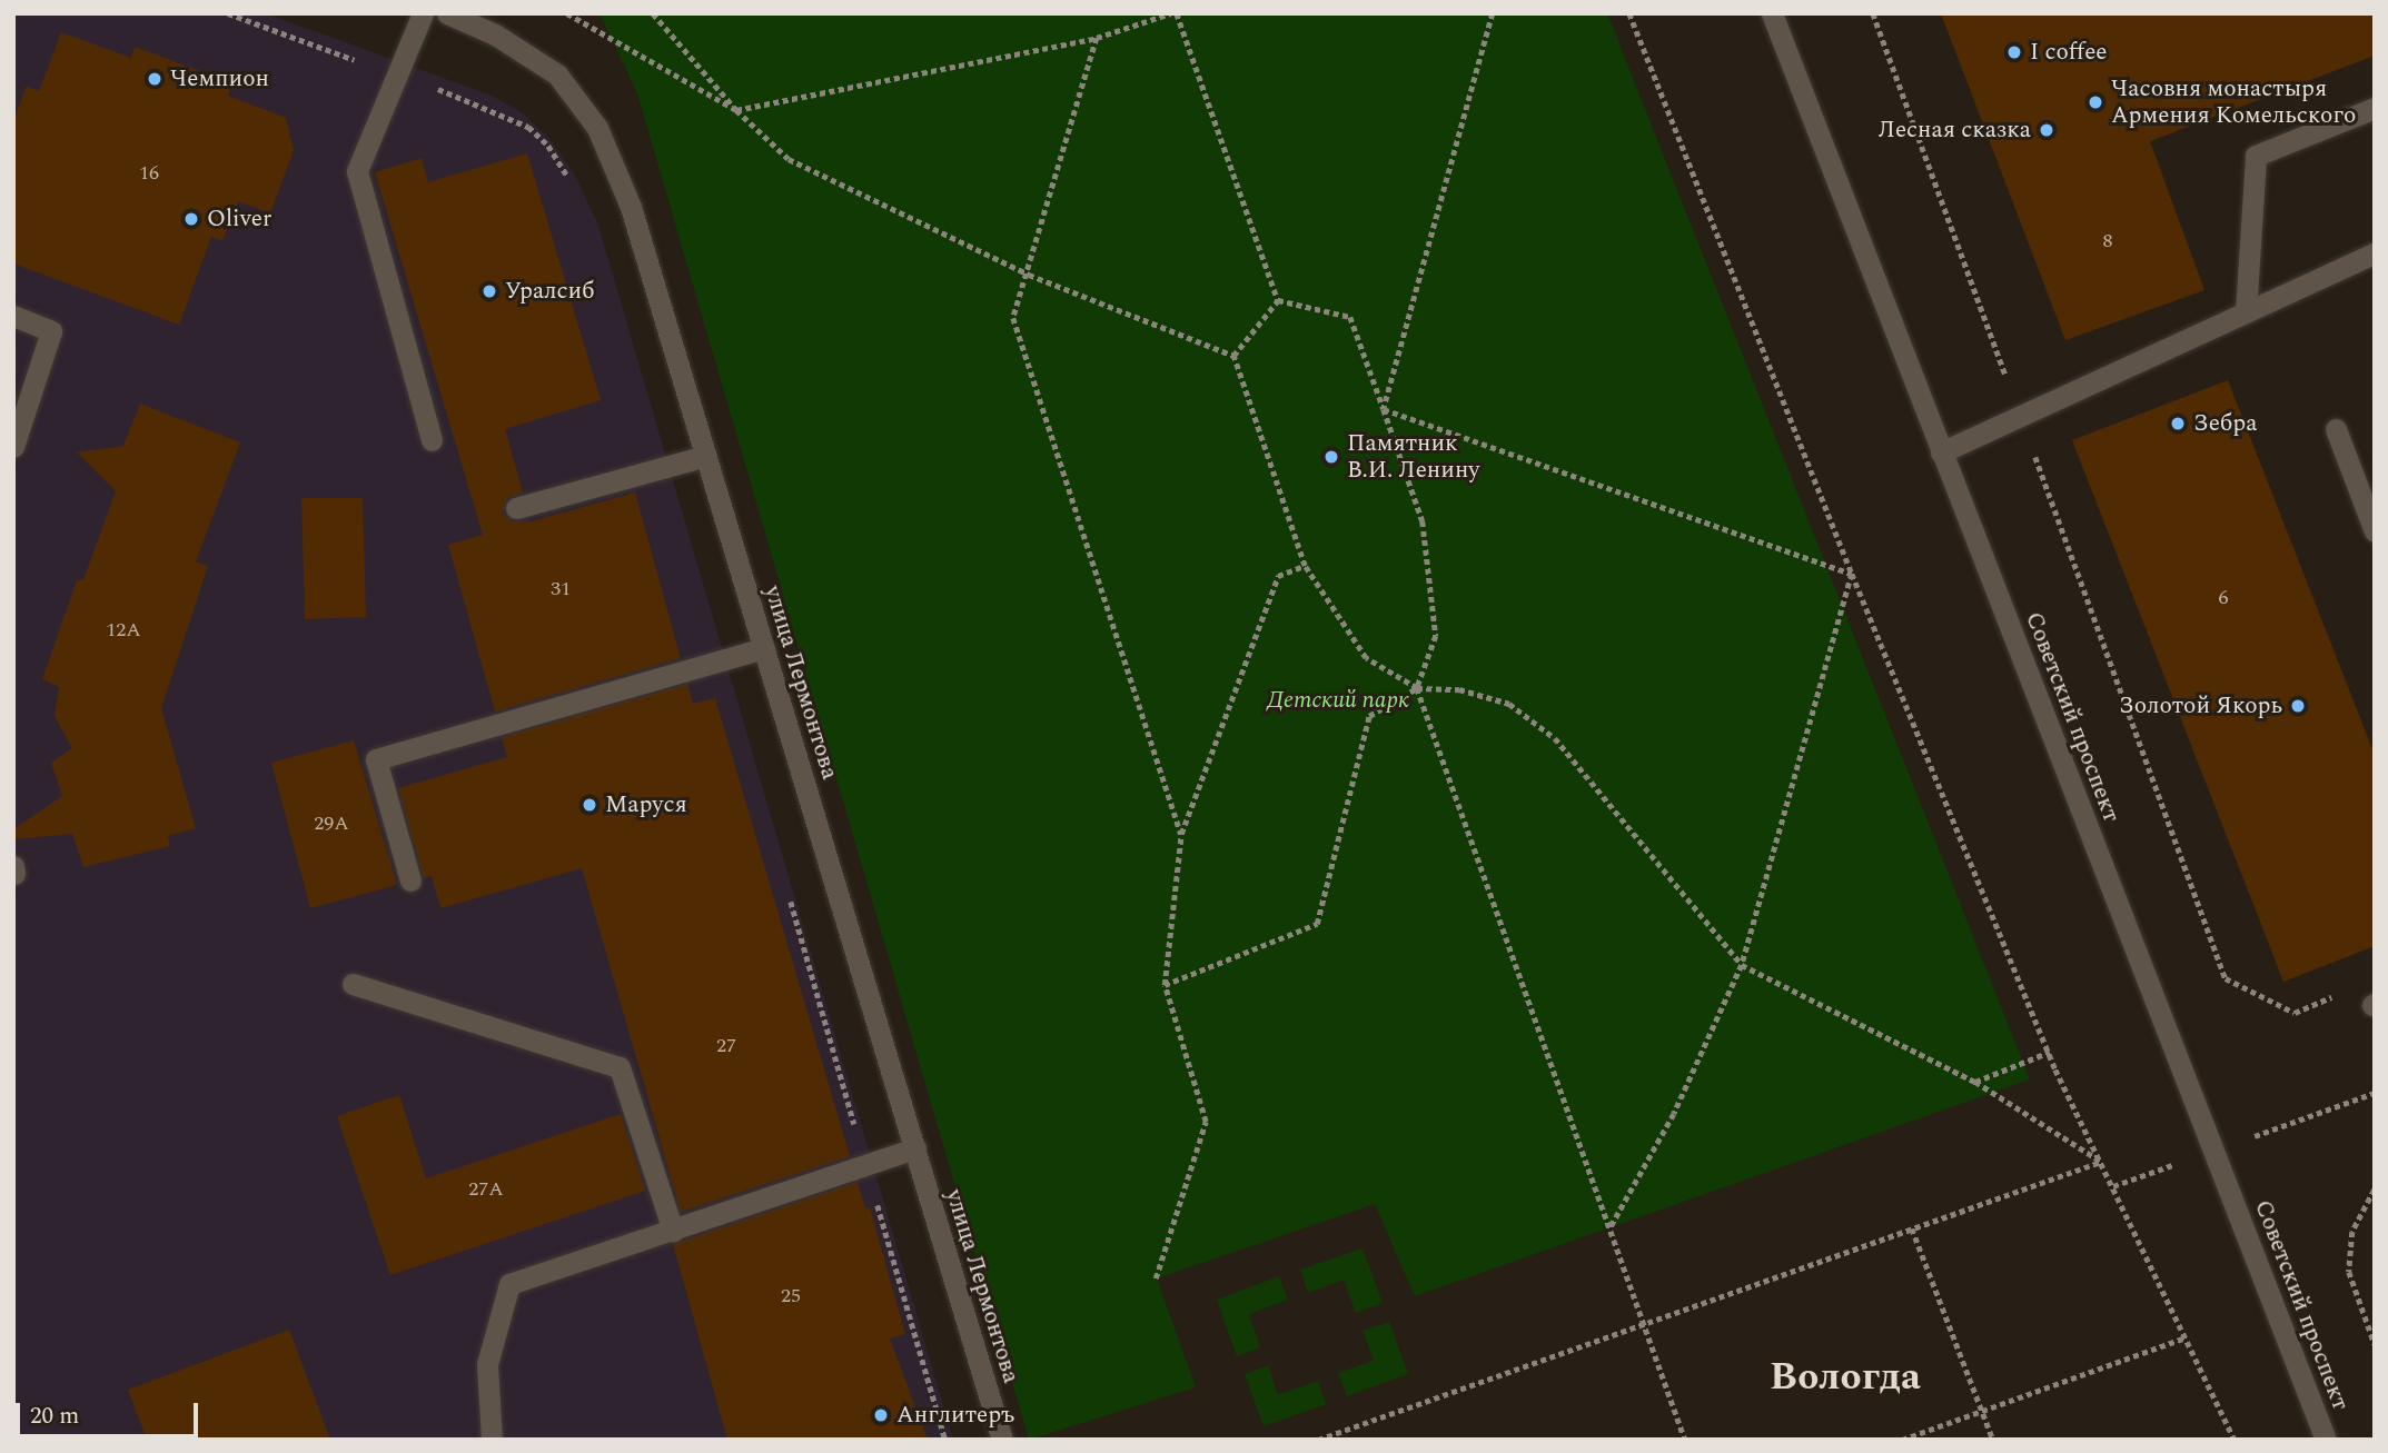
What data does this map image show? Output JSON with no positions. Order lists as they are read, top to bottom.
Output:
{
  "streets": {
    "street": ["улица Лермонтова", "Советский проспект"]
  },
  "districts": ["Вологда"],
  "parks": ["Детский парк"],
  "places": [
    "I coffee",
    "Чемпион",
    "Часовня монастыря Армения Комельского",
    "Лесная сказка",
    "Oliver",
    "Уралсиб",
    "Зебра",
    "Памятник В.И. Ленину",
    "Золотой Якорь",
    "Маруся",
    "Англитеръ"
  ],
  "house_numbers": [
    "16",
    "8",
    "31",
    "6",
    "12А",
    "29А",
    "27",
    "27А",
    "25"
  ],
  "scale_bar": "20 m"
}
